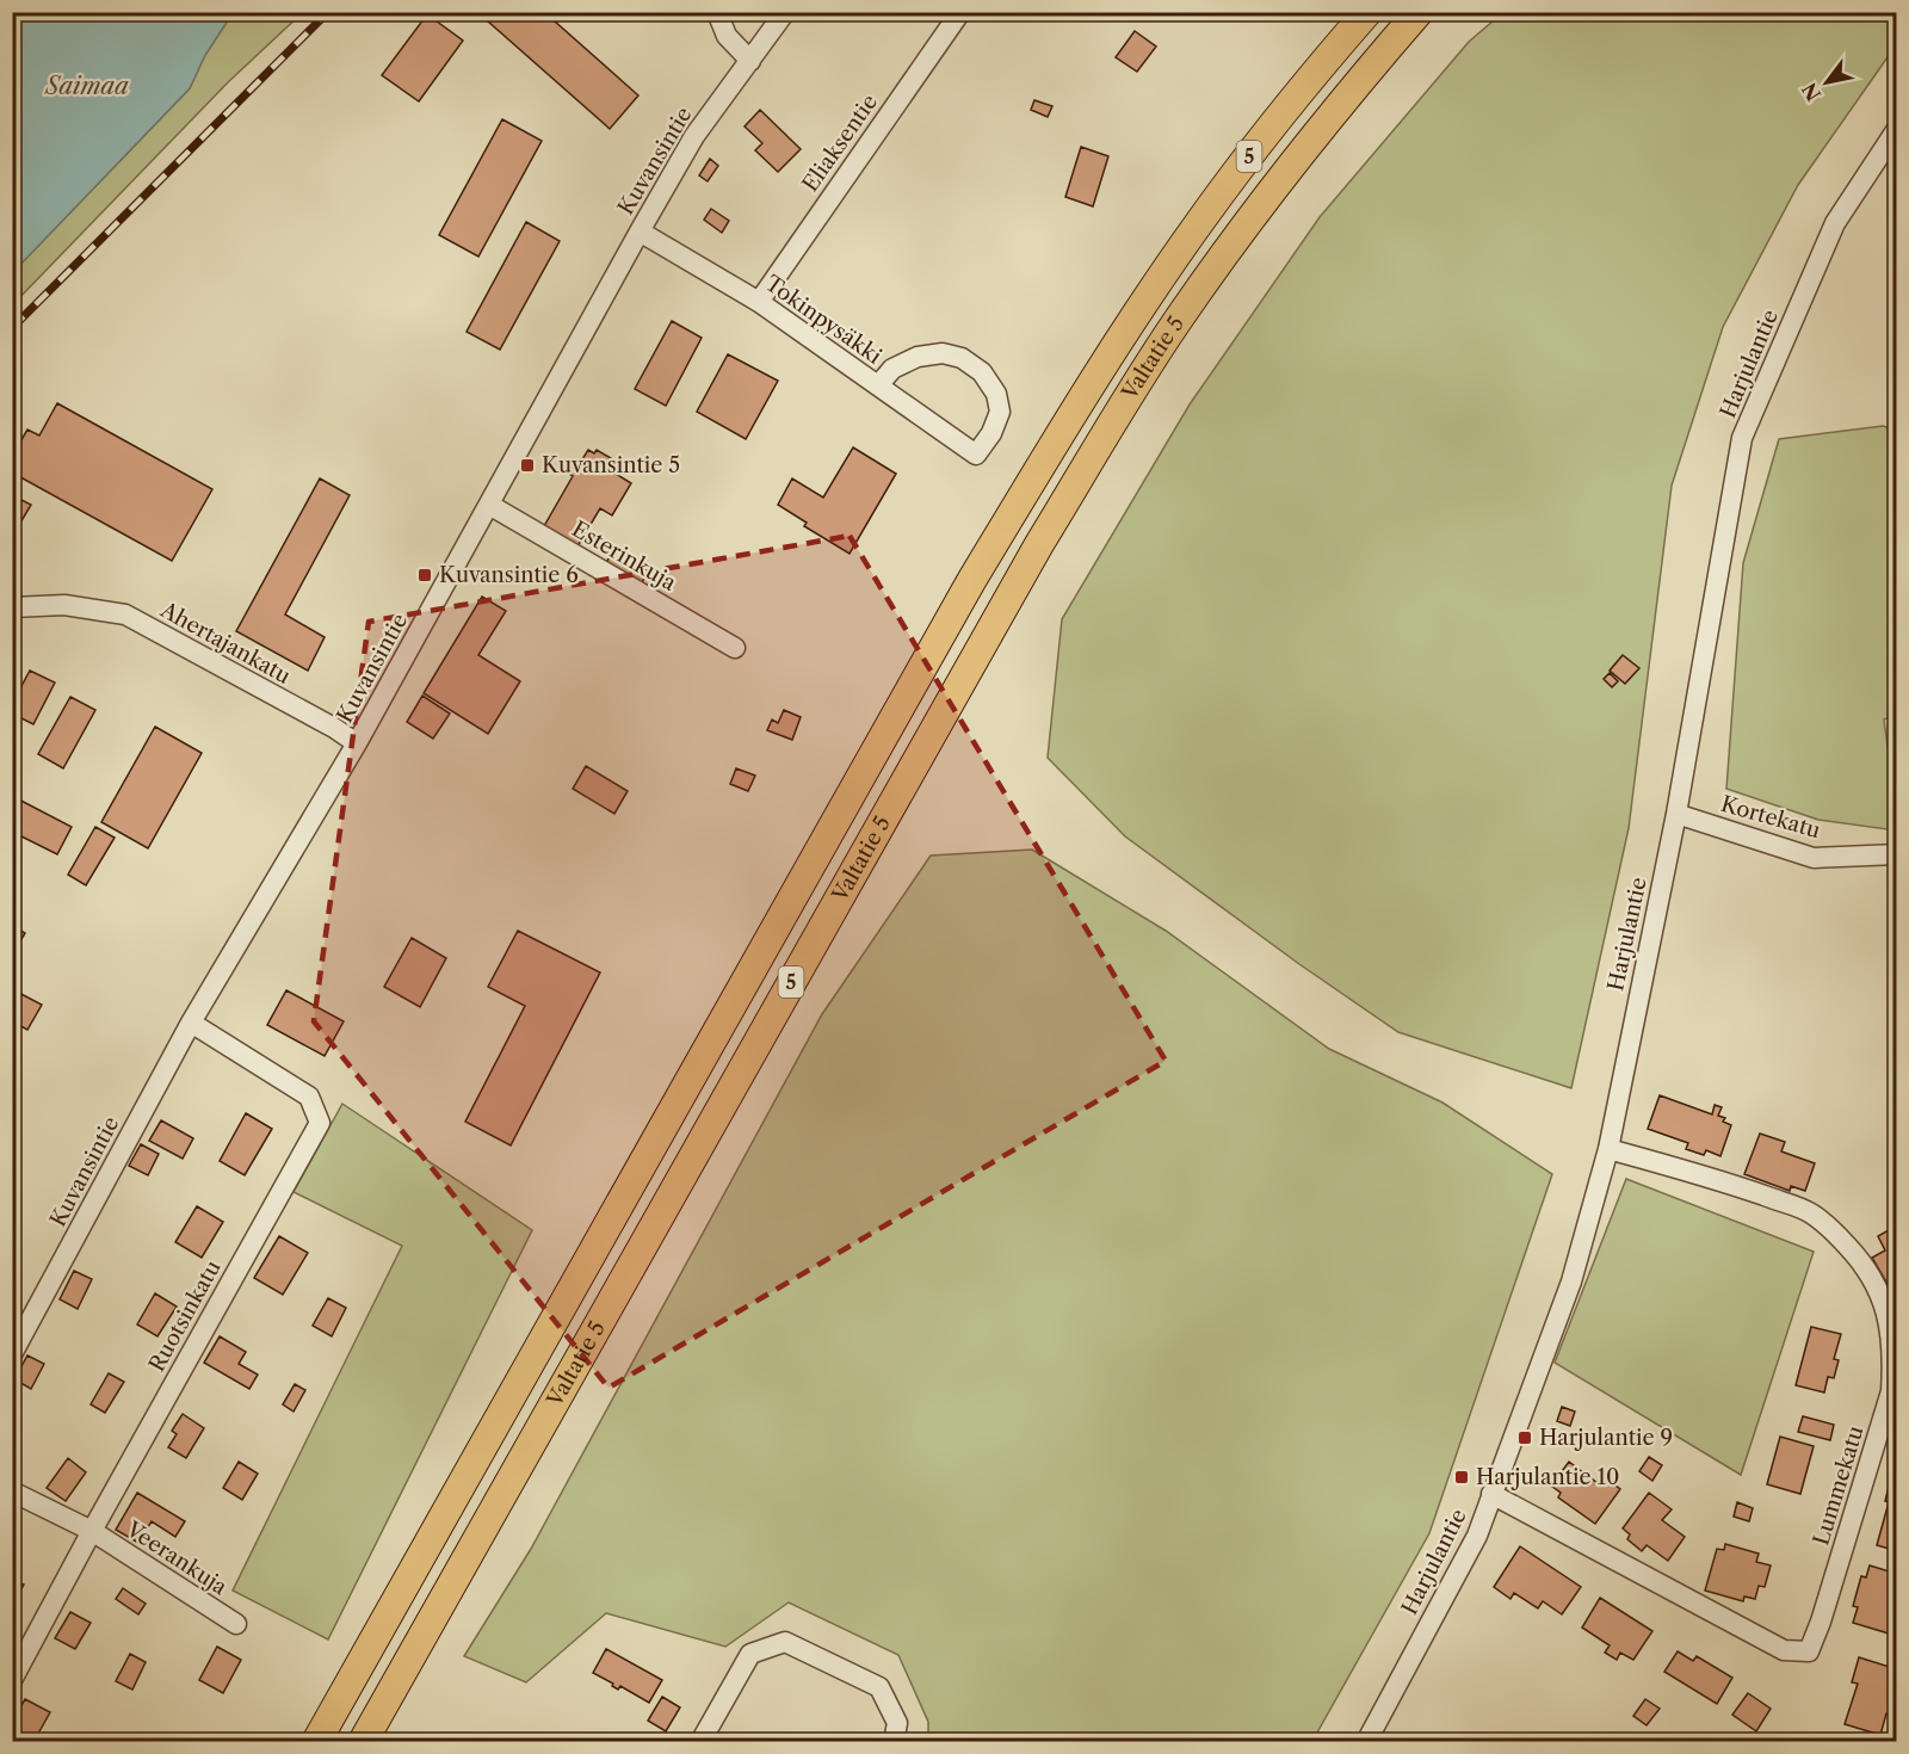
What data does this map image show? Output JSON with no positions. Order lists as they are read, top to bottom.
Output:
{
  "streets": {
    "highway": ["5", "Valtatie 5"],
    "street": [
      "Eliaksentie",
      "Kuvansintie",
      "Tokinpysäkki",
      "Harjulantie",
      "Esterinkuja",
      "Ahertajankatu",
      "Kortekatu",
      "Ruotsinkatu",
      "Lummekatu",
      "Veerankuja"
    ]
  },
  "crossings": [
    ["Eliaksentie", "Tokinpysäkki"],
    ["Kuvansintie", "Tokinpysäkki"],
    ["Kuvansintie", "Esterinkuja"],
    ["Kuvansintie", "Ahertajankatu"],
    ["Kuvansintie", "Ruotsinkatu"],
    ["Harjulantie", "Kortekatu"],
    ["Harjulantie", "Lummekatu"],
    ["Ruotsinkatu", "Veerankuja"]
  ],
  "water": ["Saimaa"],
  "places": {
    "transit": [
      "Kuvansintie 5",
      "Kuvansintie 6",
      "Harjulantie 9",
      "Harjulantie 10"
    ]
  },
  "north": "bottom left"
}
